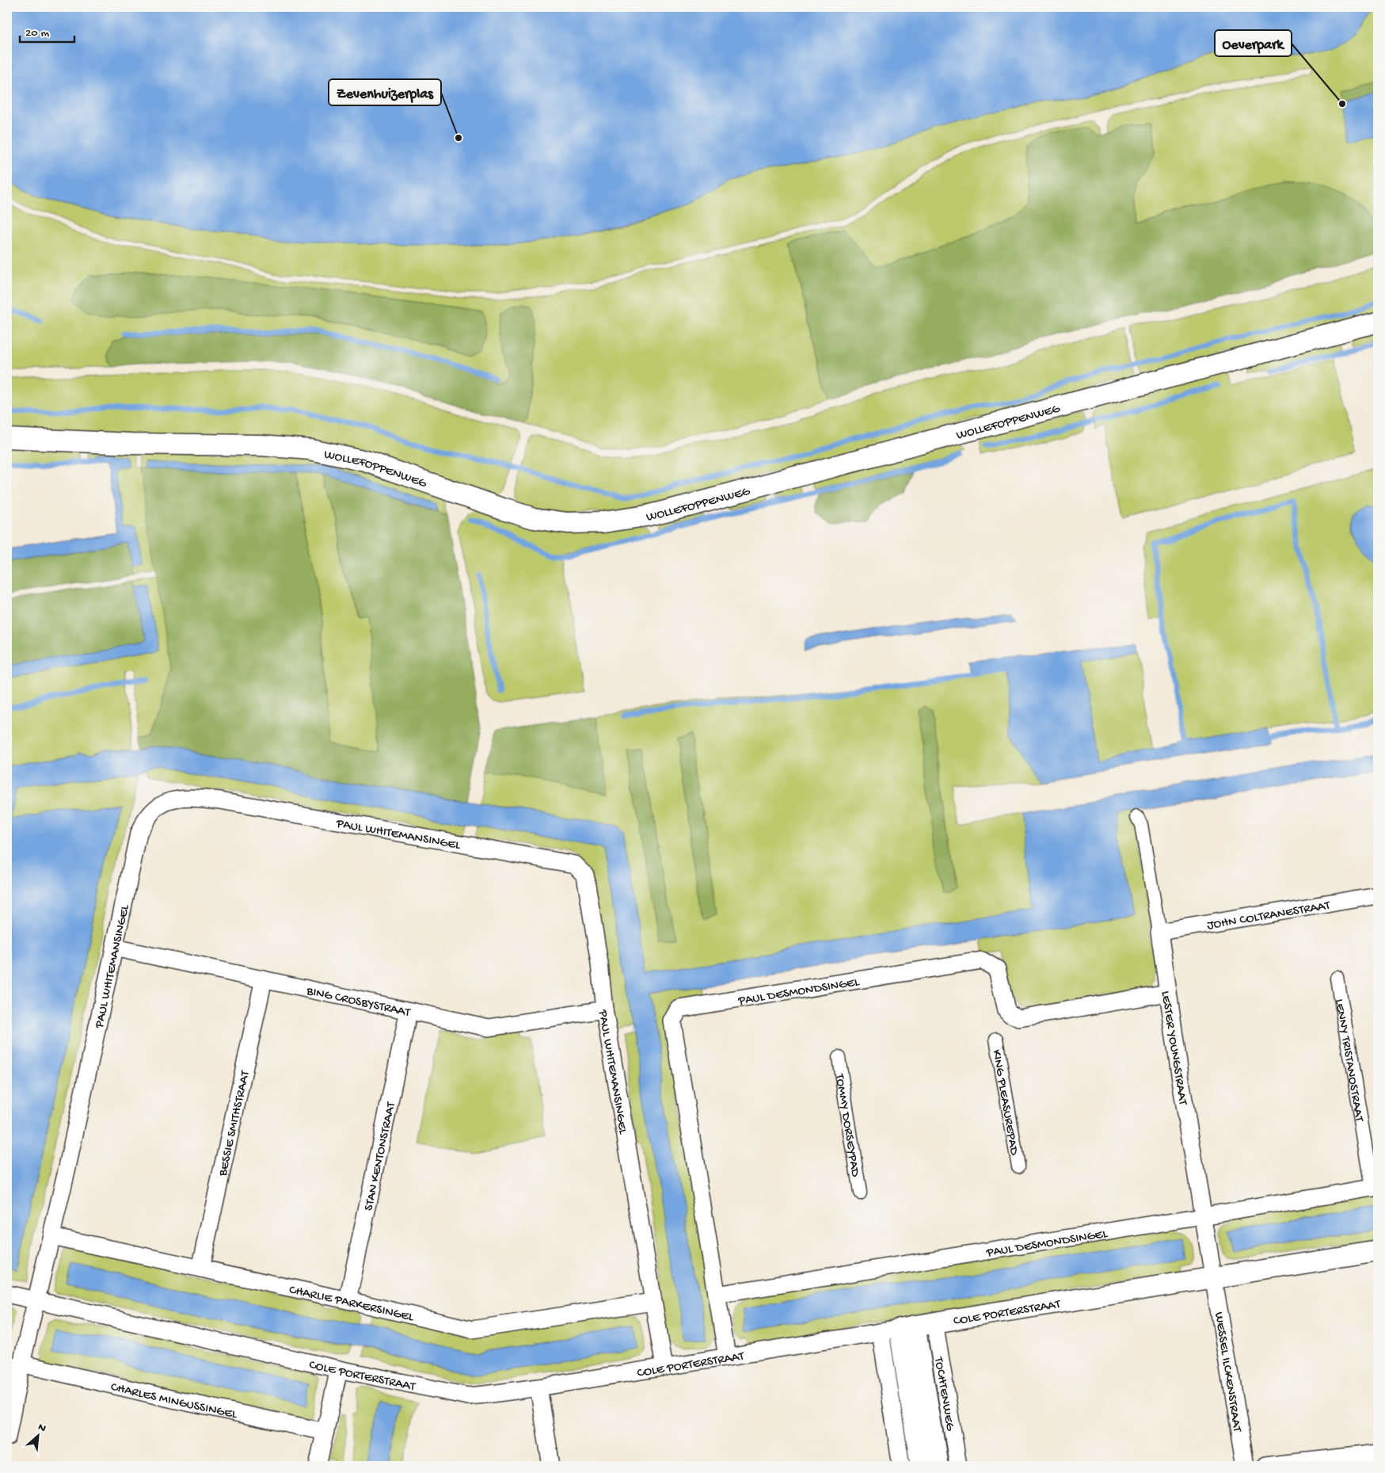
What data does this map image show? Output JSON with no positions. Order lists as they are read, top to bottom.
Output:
{
  "streets": {
    "street": [
      "WOLLEFOPPENWEG",
      "PAUL WHITEMANSINGEL",
      "JOHN COLTRANESTRAAT",
      "PAUL DESMONDSINGEL",
      "BING CROSBYSTRAAT",
      "LESTER YOUNGSTRAAT",
      "LENNY TRISTANOSTRAAT",
      "KING PLEASUREPAD",
      "BESSIE SMITHSTRAAT",
      "TOMMY DORSEYPAD",
      "STAN KENTONSTRAAT",
      "CHARLIE PARKERSINGEL",
      "COLE PORTERSTRAAT",
      "WESSEL ILCKENSTRAAT",
      "TOCHTENWEG",
      "CHARLES MINGUSSINGEL"
    ]
  },
  "crossings": [
    ["PAUL WHITEMANSINGEL", "BING CROSBYSTRAAT"],
    ["PAUL WHITEMANSINGEL", "CHARLIE PARKERSINGEL"],
    ["PAUL WHITEMANSINGEL", "COLE PORTERSTRAAT"],
    ["PAUL WHITEMANSINGEL", "CHARLES MINGUSSINGEL"],
    ["JOHN COLTRANESTRAAT", "LESTER YOUNGSTRAAT"],
    ["PAUL DESMONDSINGEL", "LESTER YOUNGSTRAAT"],
    ["PAUL DESMONDSINGEL", "LENNY TRISTANOSTRAAT"],
    ["PAUL DESMONDSINGEL", "COLE PORTERSTRAAT"],
    ["BING CROSBYSTRAAT", "BESSIE SMITHSTRAAT"],
    ["BING CROSBYSTRAAT", "STAN KENTONSTRAAT"],
    ["LESTER YOUNGSTRAAT", "COLE PORTERSTRAAT"],
    ["LESTER YOUNGSTRAAT", "WESSEL ILCKENSTRAAT"],
    ["BESSIE SMITHSTRAAT", "CHARLIE PARKERSINGEL"],
    ["STAN KENTONSTRAAT", "CHARLIE PARKERSINGEL"],
    ["COLE PORTERSTRAAT", "WESSEL ILCKENSTRAAT"],
    ["COLE PORTERSTRAAT", "TOCHTENWEG"]
  ],
  "places": ["Oeverpark", "Zevenhuizerplas"],
  "scale_bar": "20 m",
  "north": "top right"
}
